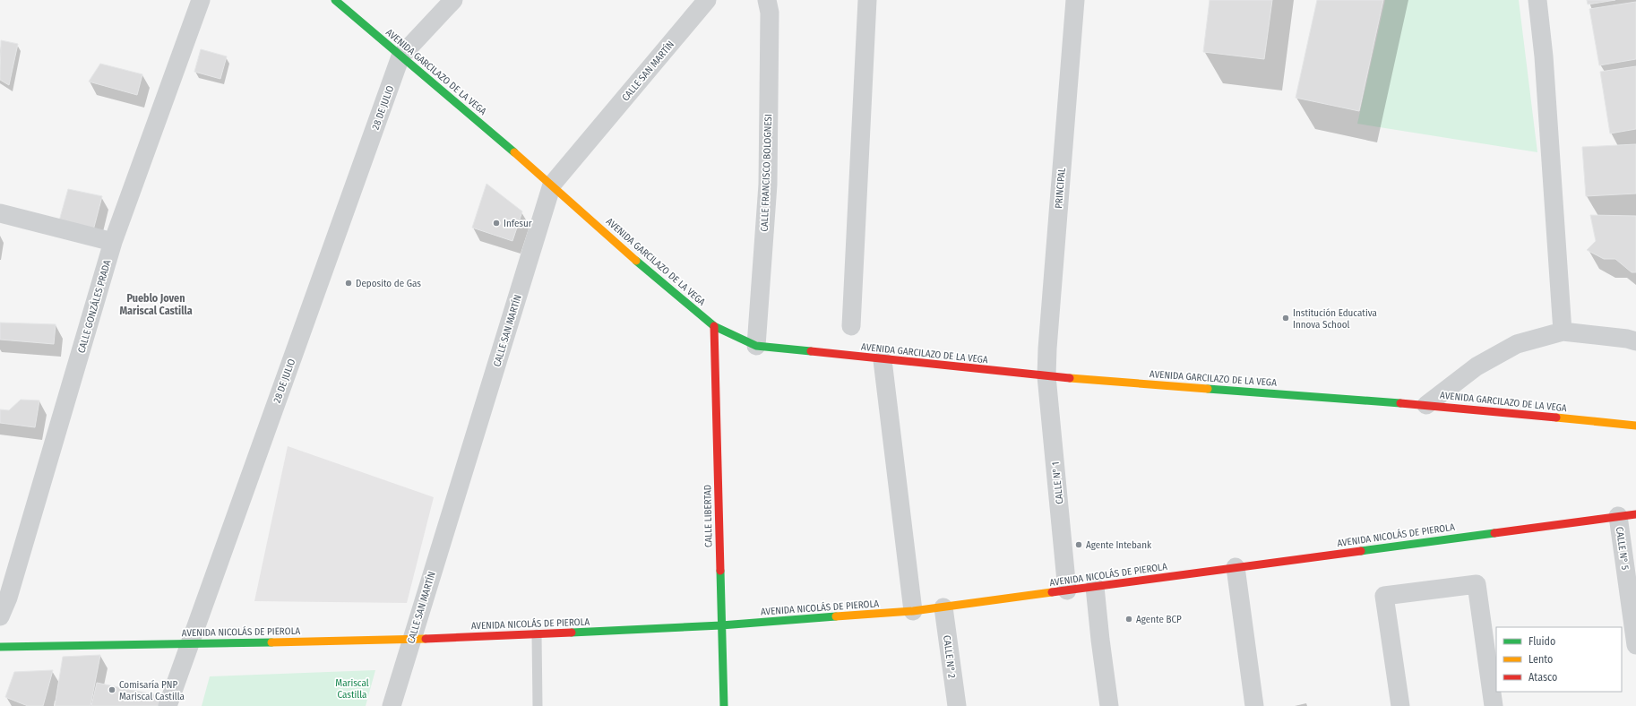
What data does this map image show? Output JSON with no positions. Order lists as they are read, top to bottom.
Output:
{
  "streets": {
    "street": [
      "CALLE SAN MARTÍN",
      "AVENIDA GARCILAZO DE LA VEGA",
      "28 DE JULIO",
      "CALLE FRANCISCO BOLOGNESI",
      "PRINCIPAL",
      "CALLE GONZÁLES PRADA",
      "CALLE N° 1",
      "CALLE LIBERTAD",
      "AVENIDA NICOLÁS DE PIEROLA",
      "CALLE N° 5",
      "CALLE N° 2"
    ]
  },
  "crossings": [
    ["CALLE SAN MARTÍN", "AVENIDA GARCILAZO DE LA VEGA"],
    ["CALLE SAN MARTÍN", "AVENIDA NICOLÁS DE PIEROLA"],
    ["AVENIDA GARCILAZO DE LA VEGA", "28 DE JULIO"],
    ["AVENIDA GARCILAZO DE LA VEGA", "CALLE FRANCISCO BOLOGNESI"],
    ["AVENIDA GARCILAZO DE LA VEGA", "PRINCIPAL"],
    ["AVENIDA GARCILAZO DE LA VEGA", "CALLE N° 1"],
    ["AVENIDA GARCILAZO DE LA VEGA", "CALLE LIBERTAD"],
    ["28 DE JULIO", "AVENIDA NICOLÁS DE PIEROLA"],
    ["PRINCIPAL", "CALLE N° 1"],
    ["CALLE N° 1", "AVENIDA NICOLÁS DE PIEROLA"],
    ["CALLE LIBERTAD", "AVENIDA NICOLÁS DE PIEROLA"],
    ["AVENIDA NICOLÁS DE PIEROLA", "CALLE N° 5"],
    ["AVENIDA NICOLÁS DE PIEROLA", "CALLE N° 2"]
  ],
  "districts": ["Pueblo Joven Mariscal Castilla"],
  "parks": ["Mariscal Castilla"],
  "places": [
    "Infesur",
    "Deposito de Gas",
    "Institución Educativa Innova School",
    "Agente Intebank",
    "Agente BCP",
    "Comisaría PNP Mariscal Castilla"
  ],
  "legend": ["Fluido", "Lento", "Atasco"]
}
